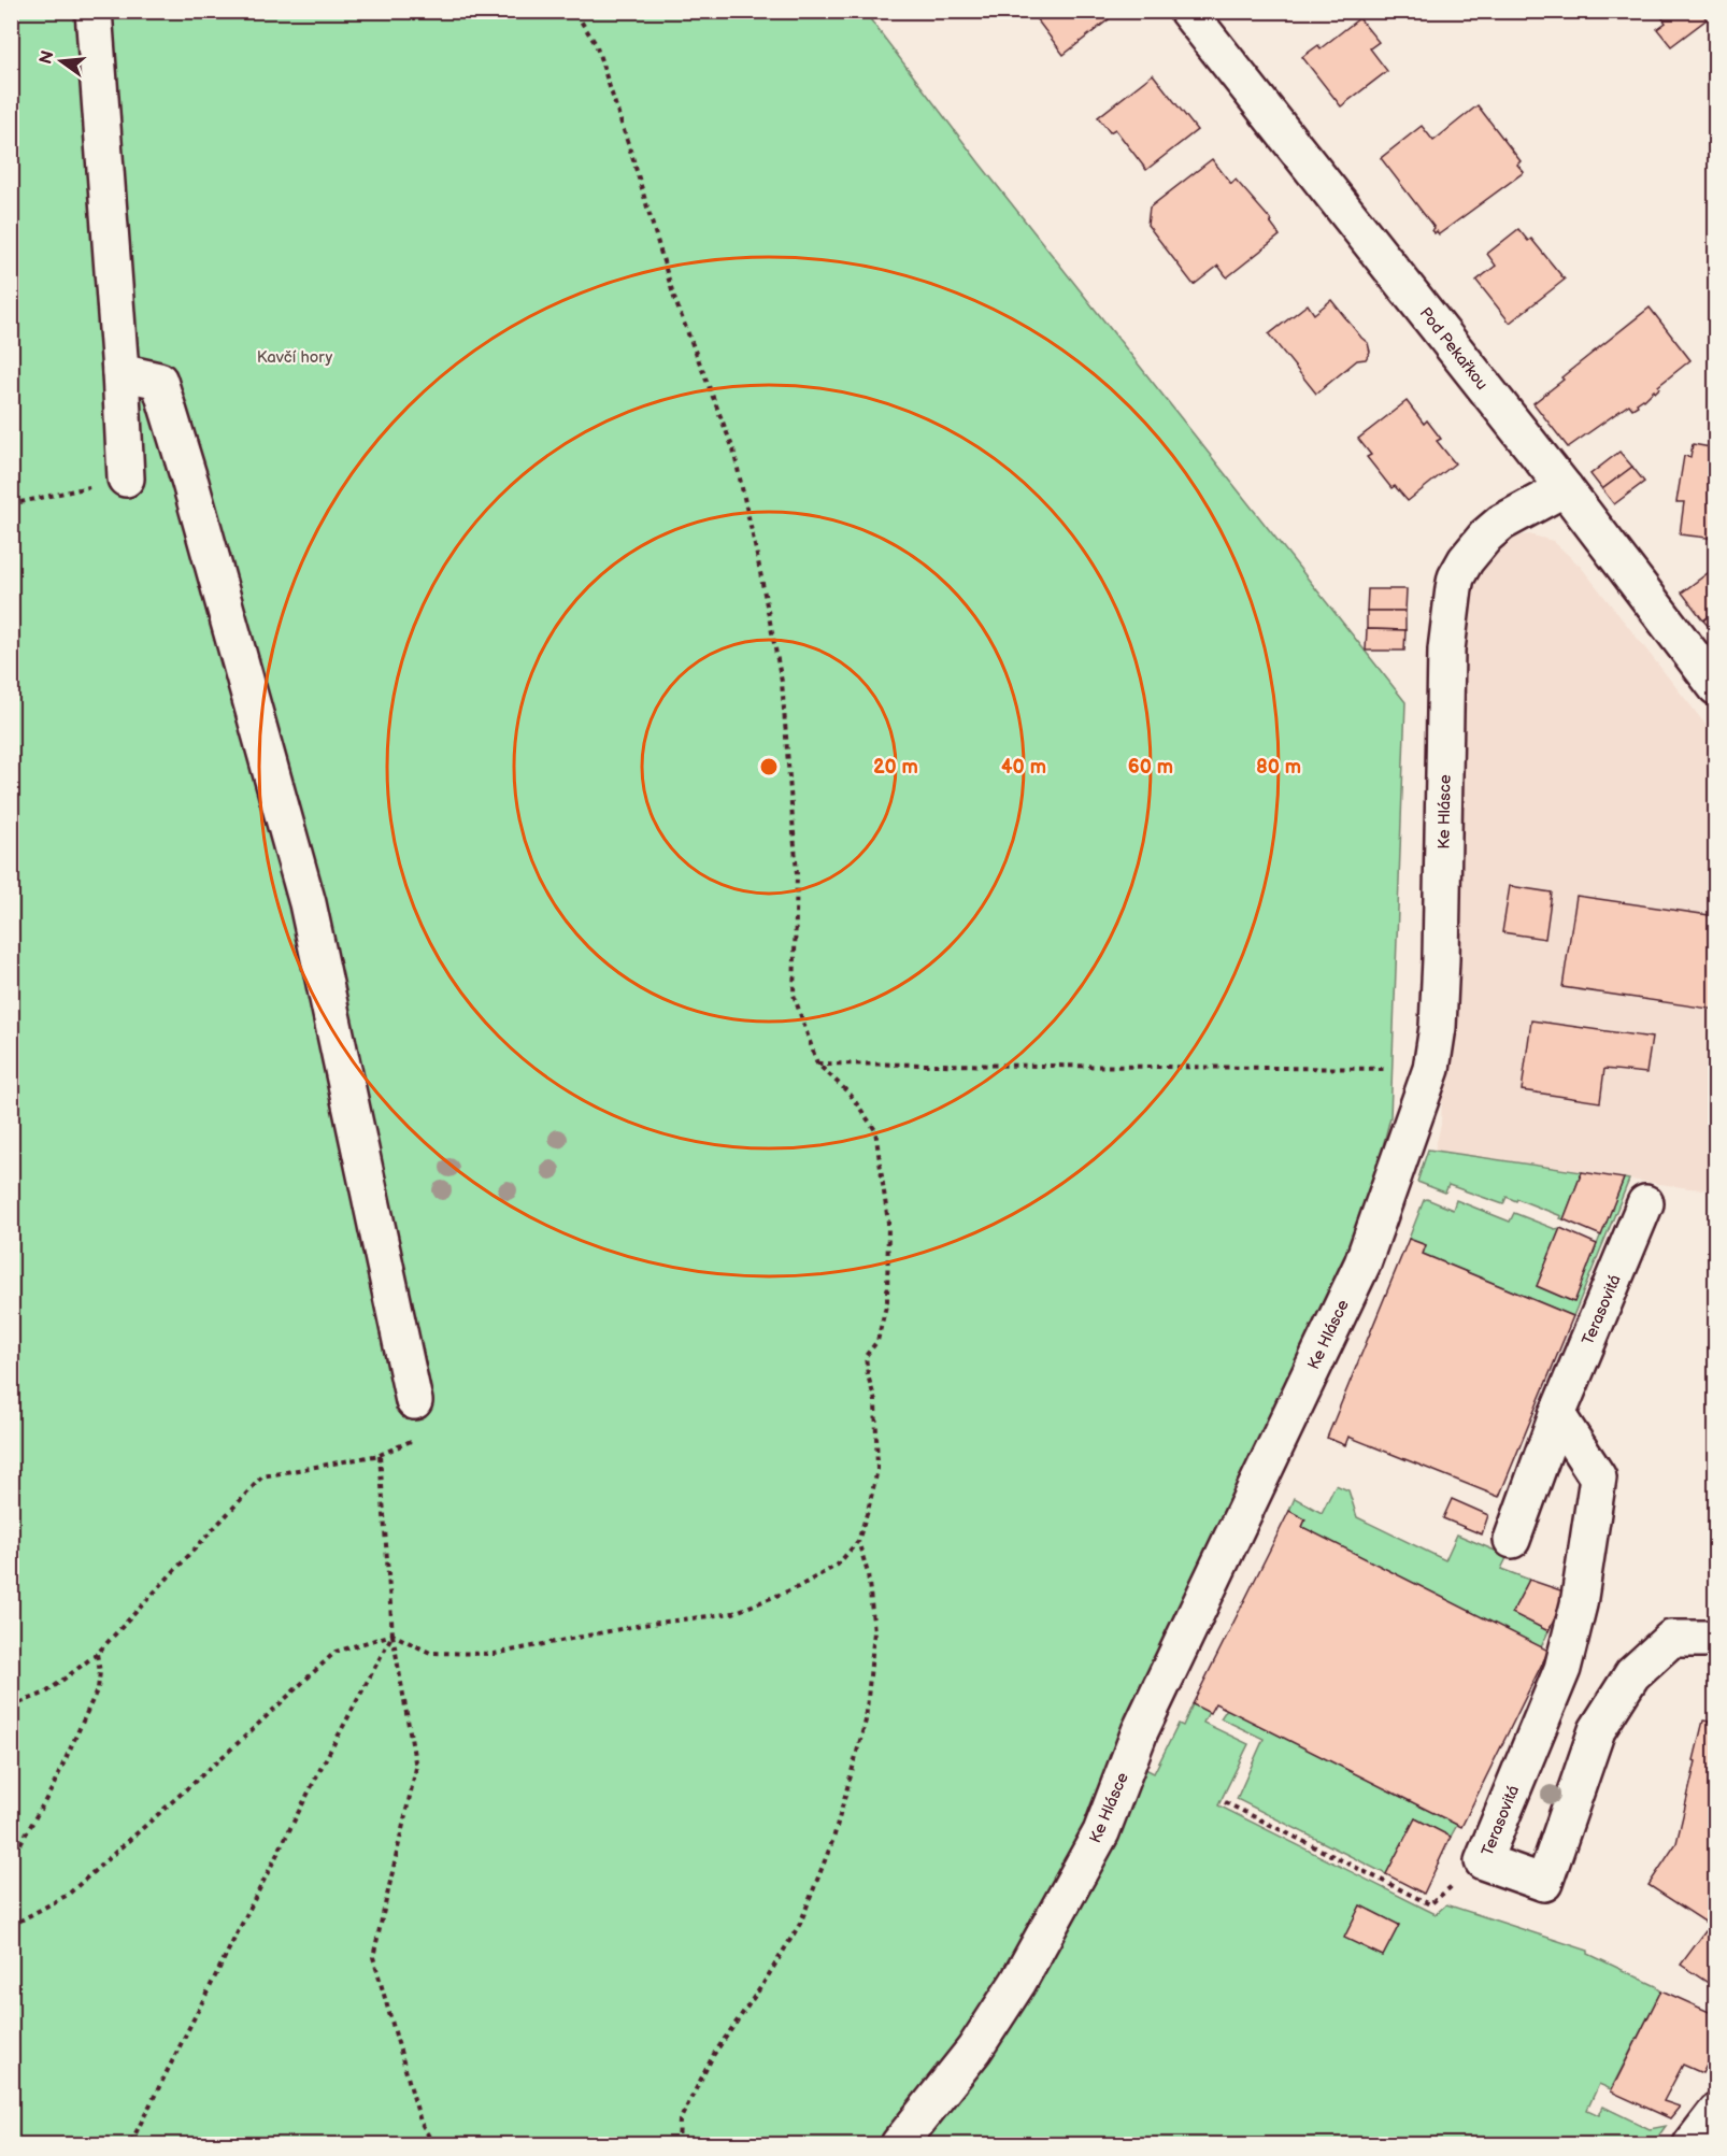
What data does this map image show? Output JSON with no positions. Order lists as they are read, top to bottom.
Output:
{
  "streets": {
    "street": ["Pod Pekařkou", "Ke Hlásce", "Terasovitá"]
  },
  "crossings": [
    ["Pod Pekařkou", "Ke Hlásce"]
  ],
  "parks": ["Kavčí hory"],
  "north": "left",
  "rings": [
    "20 m",
    "40 m",
    "60 m",
    "80 m"
  ]
}
